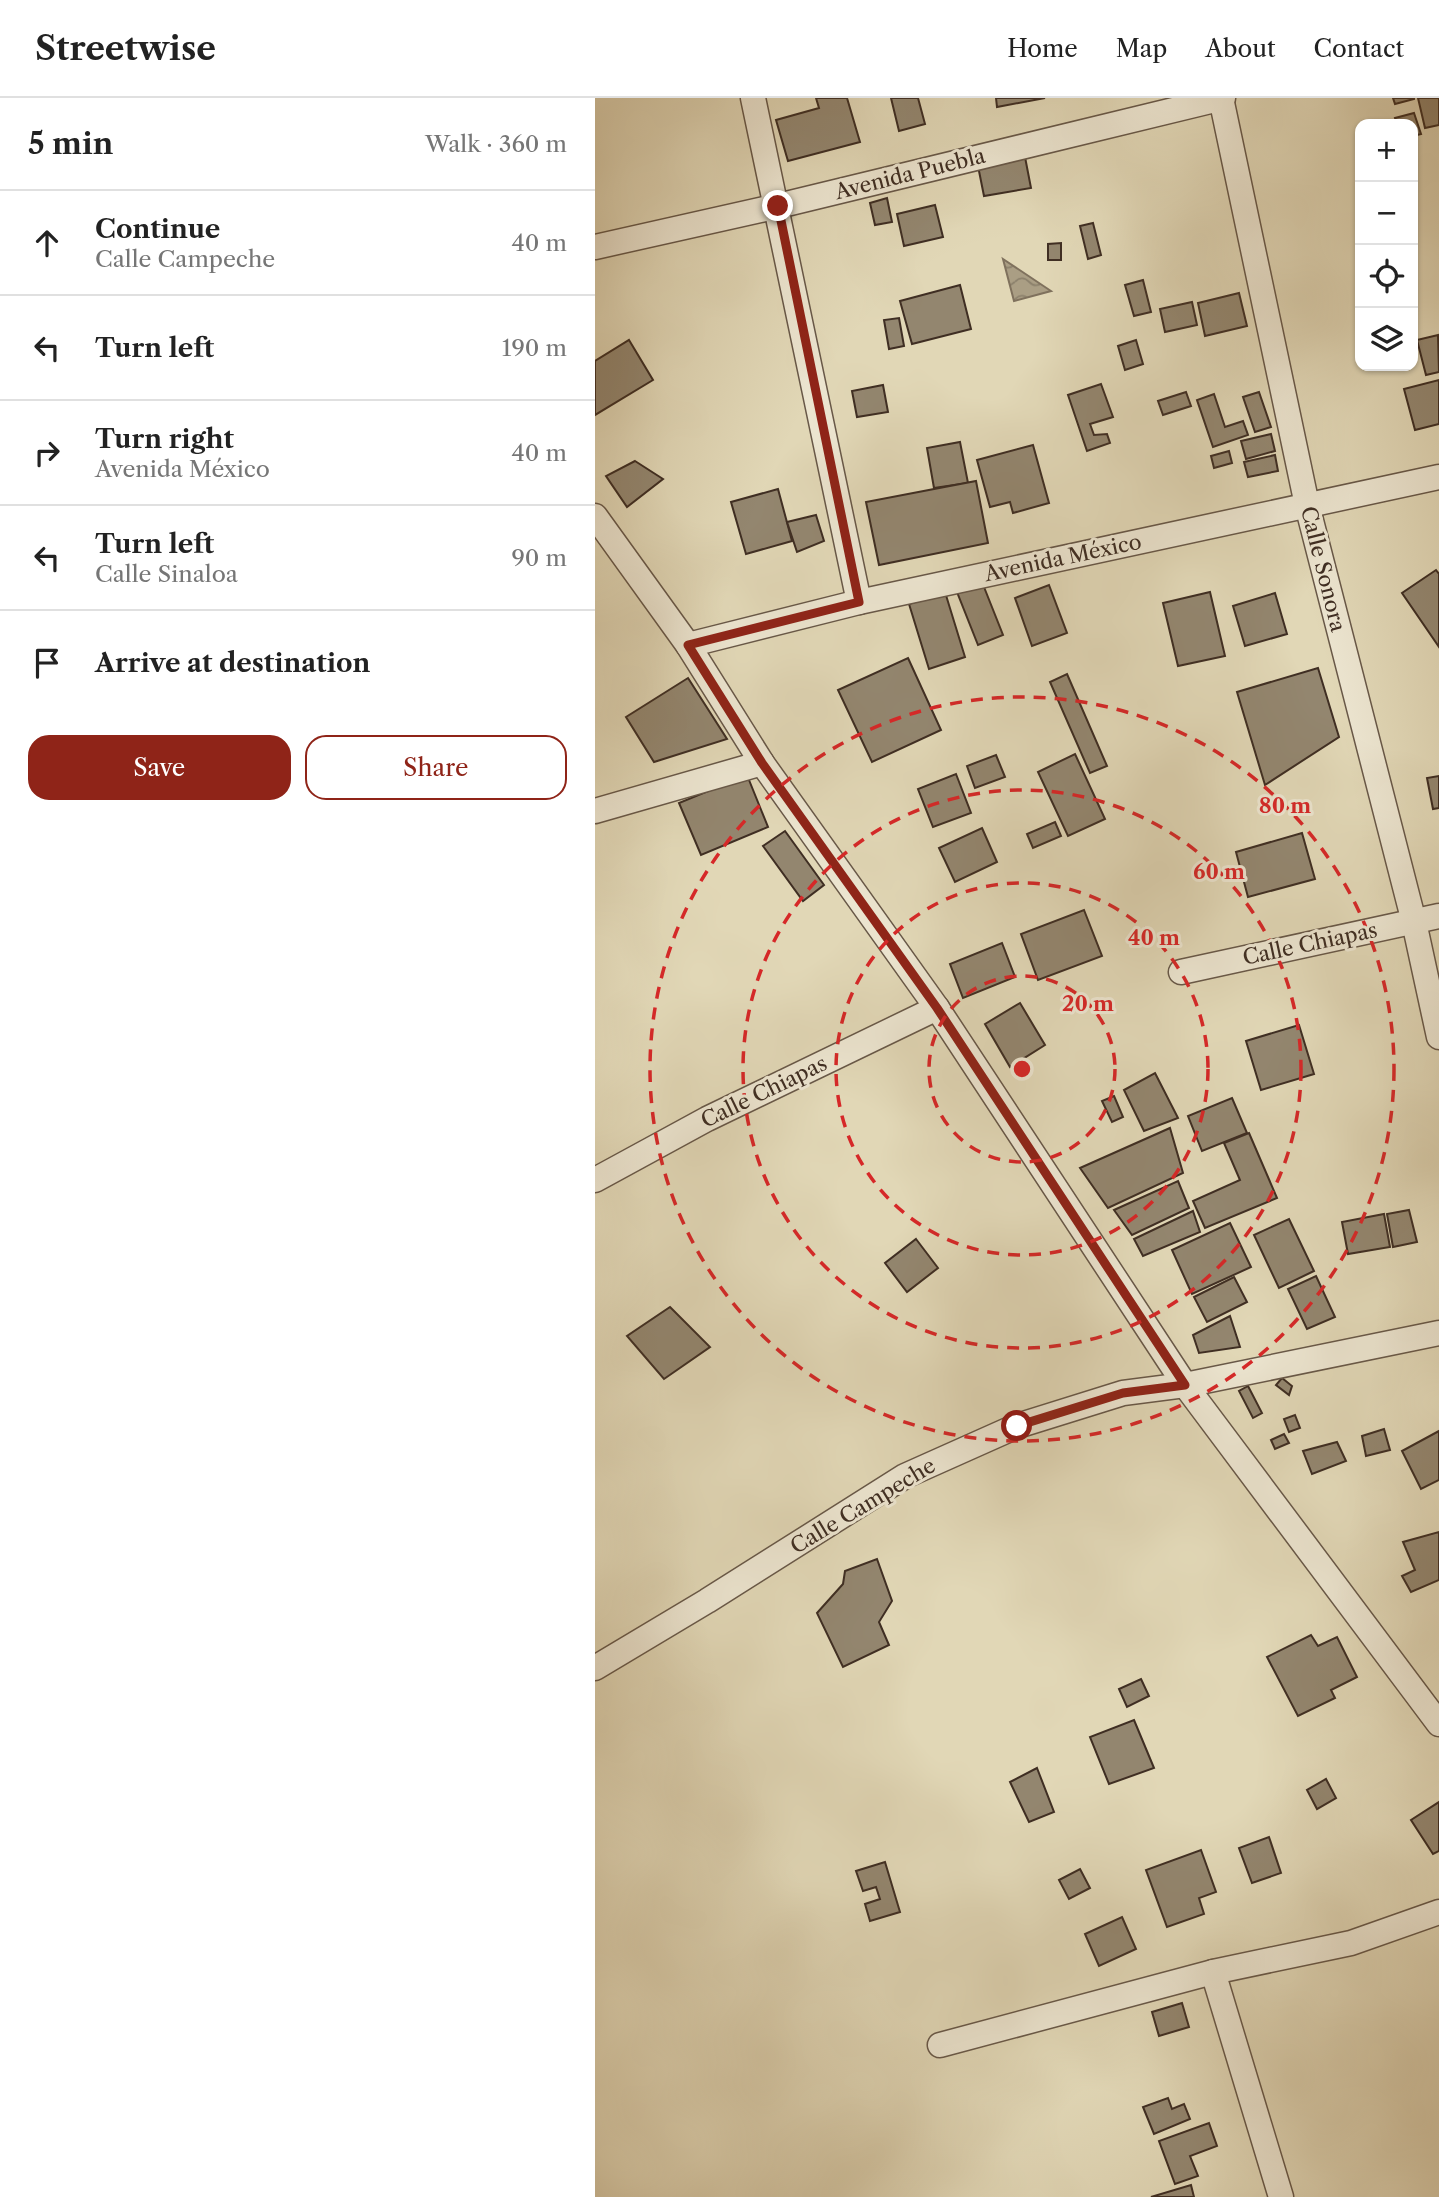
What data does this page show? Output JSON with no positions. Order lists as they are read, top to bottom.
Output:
{
  "streets": {
    "street": [
      "Avenida Puebla",
      "Avenida México",
      "Calle Sonora",
      "Calle Chiapas",
      "Calle Campeche"
    ]
  },
  "crossings": [
    ["Avenida Puebla", "Calle Sonora"],
    ["Avenida México", "Calle Sonora"],
    ["Calle Sonora", "Calle Chiapas"]
  ],
  "page": {
    "header": "Streetwise",
    "nav": [
      "Home",
      "Map",
      "About",
      "Contact"
    ],
    "heading": ["5 min", "Walk · 360 m"],
    "map_buttons": ["+", "−"],
    "list": [
      ["Continue", "Calle Campeche", "40 m"],
      ["Turn left", "190 m"],
      ["Turn right", "Avenida México", "40 m"],
      ["Turn left", "Calle Sinaloa", "90 m"],
      "Arrive at destination"
    ],
    "buttons": ["Save", "Share"]
  },
  "rings": [
    "80 m",
    "60 m",
    "40 m",
    "20 m"
  ]
}
